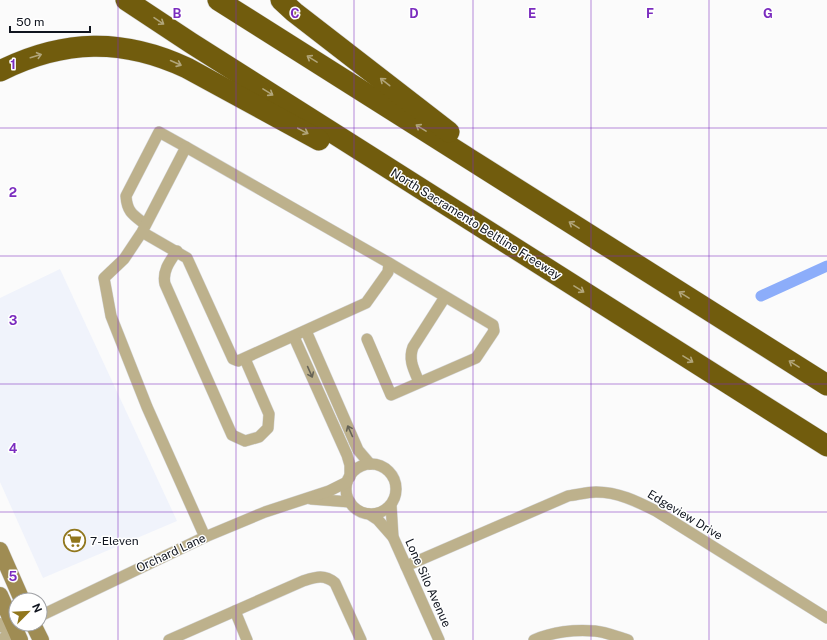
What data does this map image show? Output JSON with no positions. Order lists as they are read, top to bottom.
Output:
{
  "streets": {
    "highway": ["North Sacramento Beltline Freeway"],
    "street": ["Edgeview Drive", "Orchard Lane", "Lone Silo Avenue"]
  },
  "crossings": [
    ["Edgeview Drive", "Lone Silo Avenue"],
    ["Orchard Lane", "Lone Silo Avenue"]
  ],
  "places": {
    "supermarket": ["7-Eleven"]
  },
  "scale_bar": "50 m",
  "north": "top right",
  "grid": {
    "columns": [
      "B",
      "C",
      "D",
      "E",
      "F",
      "G"
    ],
    "rows": [
      "1",
      "2",
      "3",
      "4",
      "5"
    ]
  }
}
